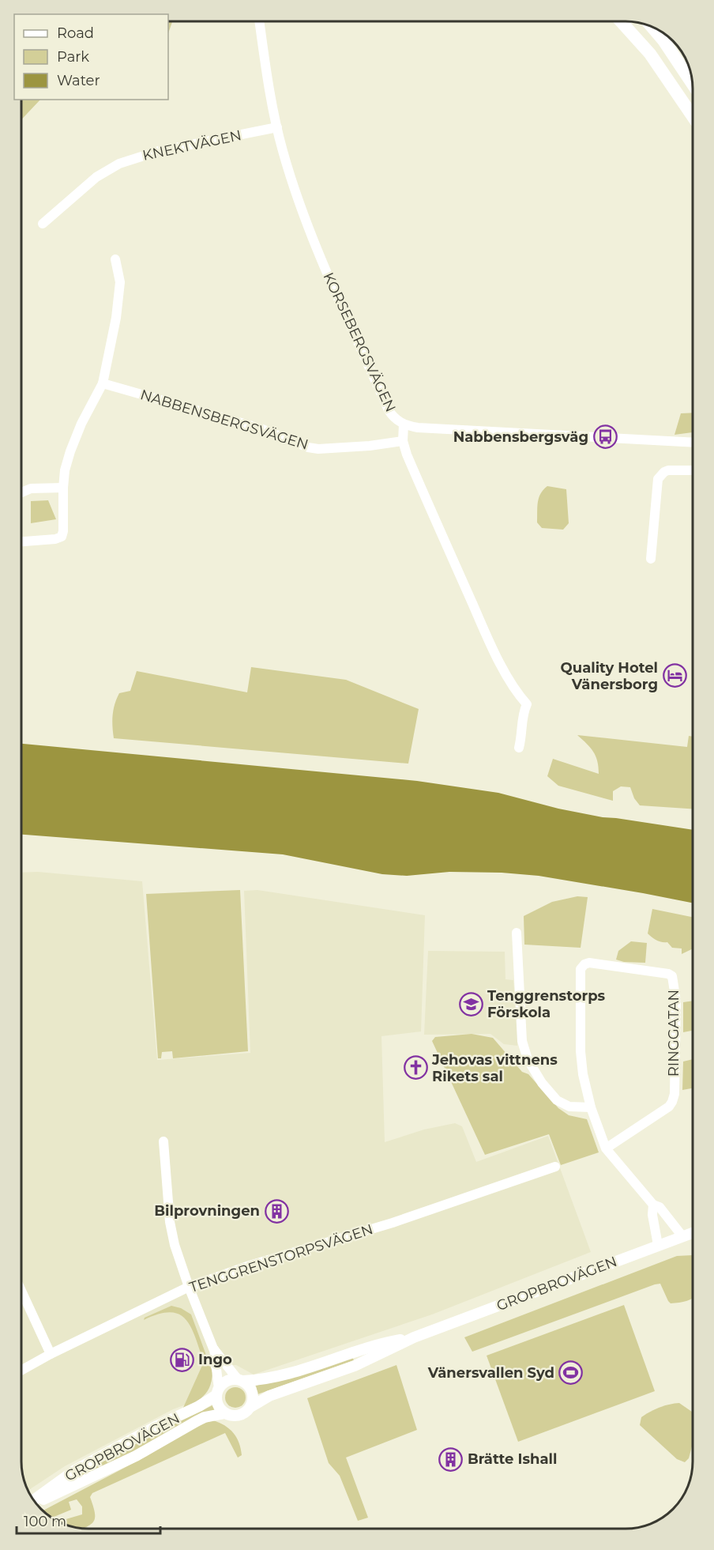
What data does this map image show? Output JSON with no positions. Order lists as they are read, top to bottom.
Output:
{
  "streets": {
    "street": [
      "KNEKTVÄGEN",
      "KORSEBERGSVÄGEN",
      "NABBENSBERGSVÄGEN",
      "RINGGATAN",
      "TENGGRENSTORPSVÄGEN",
      "GROPBROVÄGEN"
    ]
  },
  "crossings": [
    ["KNEKTVÄGEN", "KORSEBERGSVÄGEN"],
    ["KORSEBERGSVÄGEN", "NABBENSBERGSVÄGEN"],
    ["RINGGATAN", "GROPBROVÄGEN"]
  ],
  "places": {
    "bus stop": ["Nabbensbergsväg"],
    "hotel": ["Quality Hotel Vänersborg"],
    "school or university": ["Tenggrenstorps Förskola"],
    "church": ["Jehovas vittnens Rikets sal"],
    "building": ["Bilprovningen", "Brätte Ishall"],
    "fuel station": ["Ingo"],
    "sports": ["Vänersvallen Syd"]
  },
  "legend": ["Road", "Park", "Water"],
  "scale_bar": "100 m"
}
